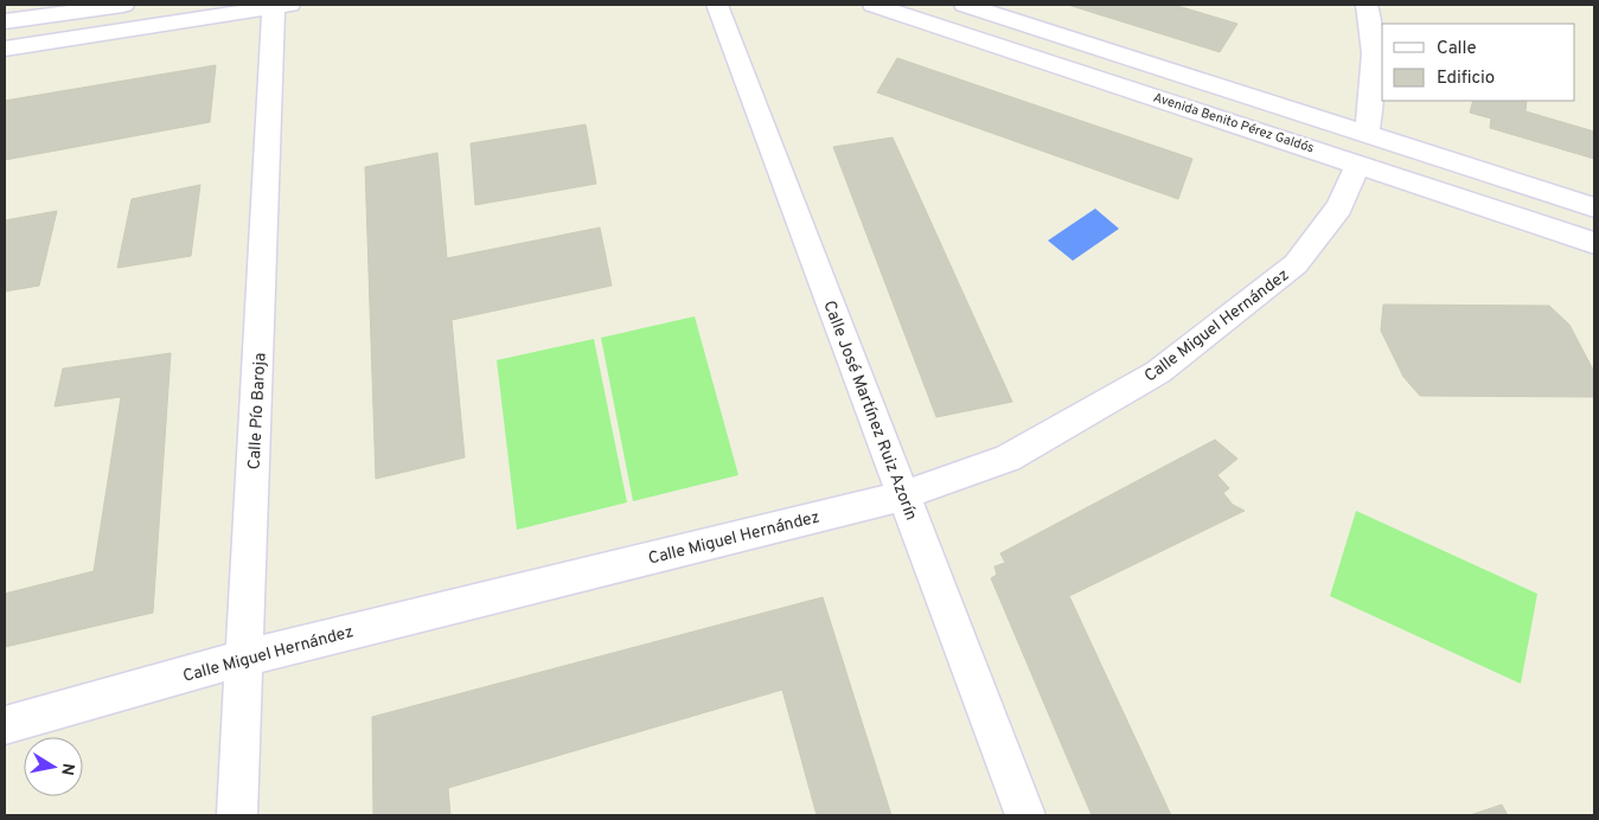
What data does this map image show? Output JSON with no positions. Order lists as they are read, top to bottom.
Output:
{
  "streets": {
    "street": [
      "Avenida Benito Pérez Galdós",
      "Calle Miguel Hernández",
      "Calle José Martínez Ruiz Azorín",
      "Calle Pío Baroja"
    ]
  },
  "crossings": [
    ["Avenida Benito Pérez Galdós", "Calle Miguel Hernández"],
    ["Calle Miguel Hernández", "Calle José Martínez Ruiz Azorín"],
    ["Calle Miguel Hernández", "Calle Pío Baroja"]
  ],
  "legend": ["Calle", "Edificio"],
  "north": "right"
}
